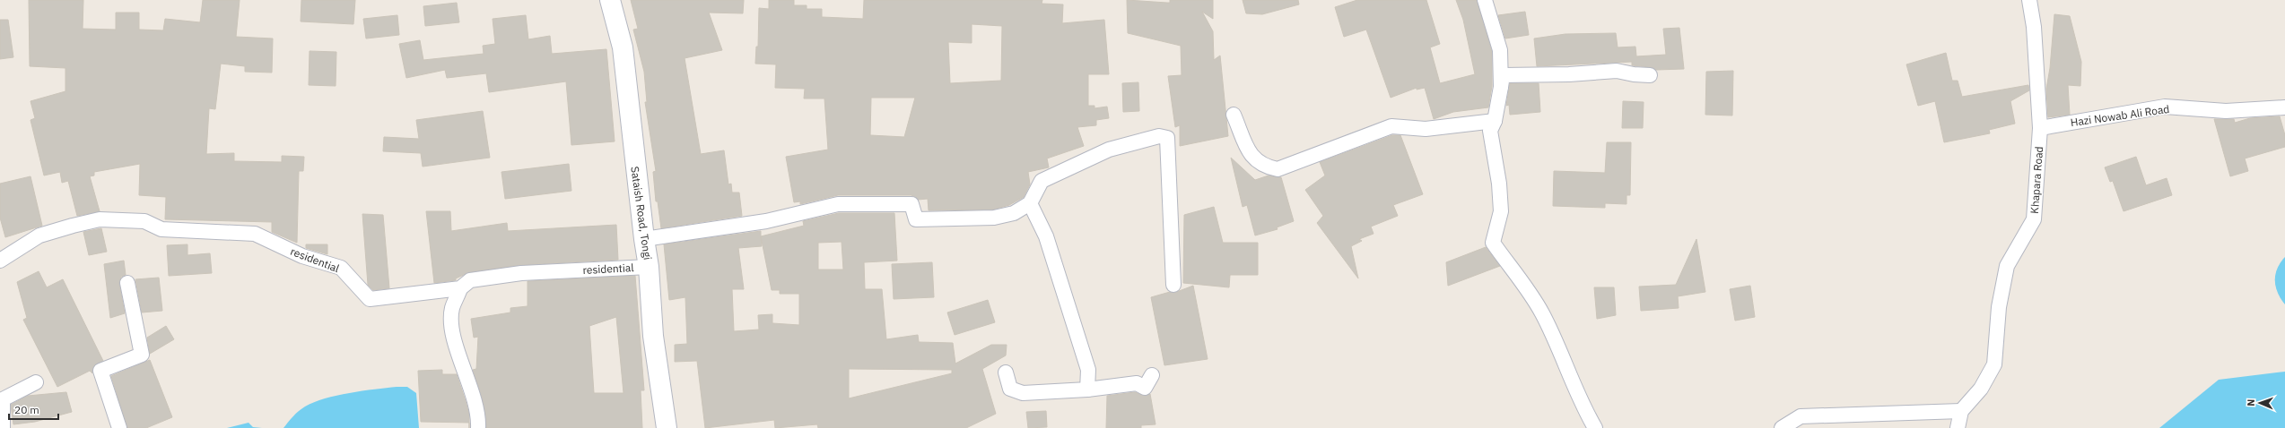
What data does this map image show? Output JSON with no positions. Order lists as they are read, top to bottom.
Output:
{
  "streets": {
    "street": [
      "Hazi Nowab Ali Road",
      "Khapara Road",
      "Sataish Road, Tongi",
      "residential"
    ]
  },
  "crossings": [
    ["Hazi Nowab Ali Road", "Khapara Road"],
    ["Sataish Road, Tongi", "residential"]
  ],
  "scale_bar": "20 m",
  "north": "left"
}
